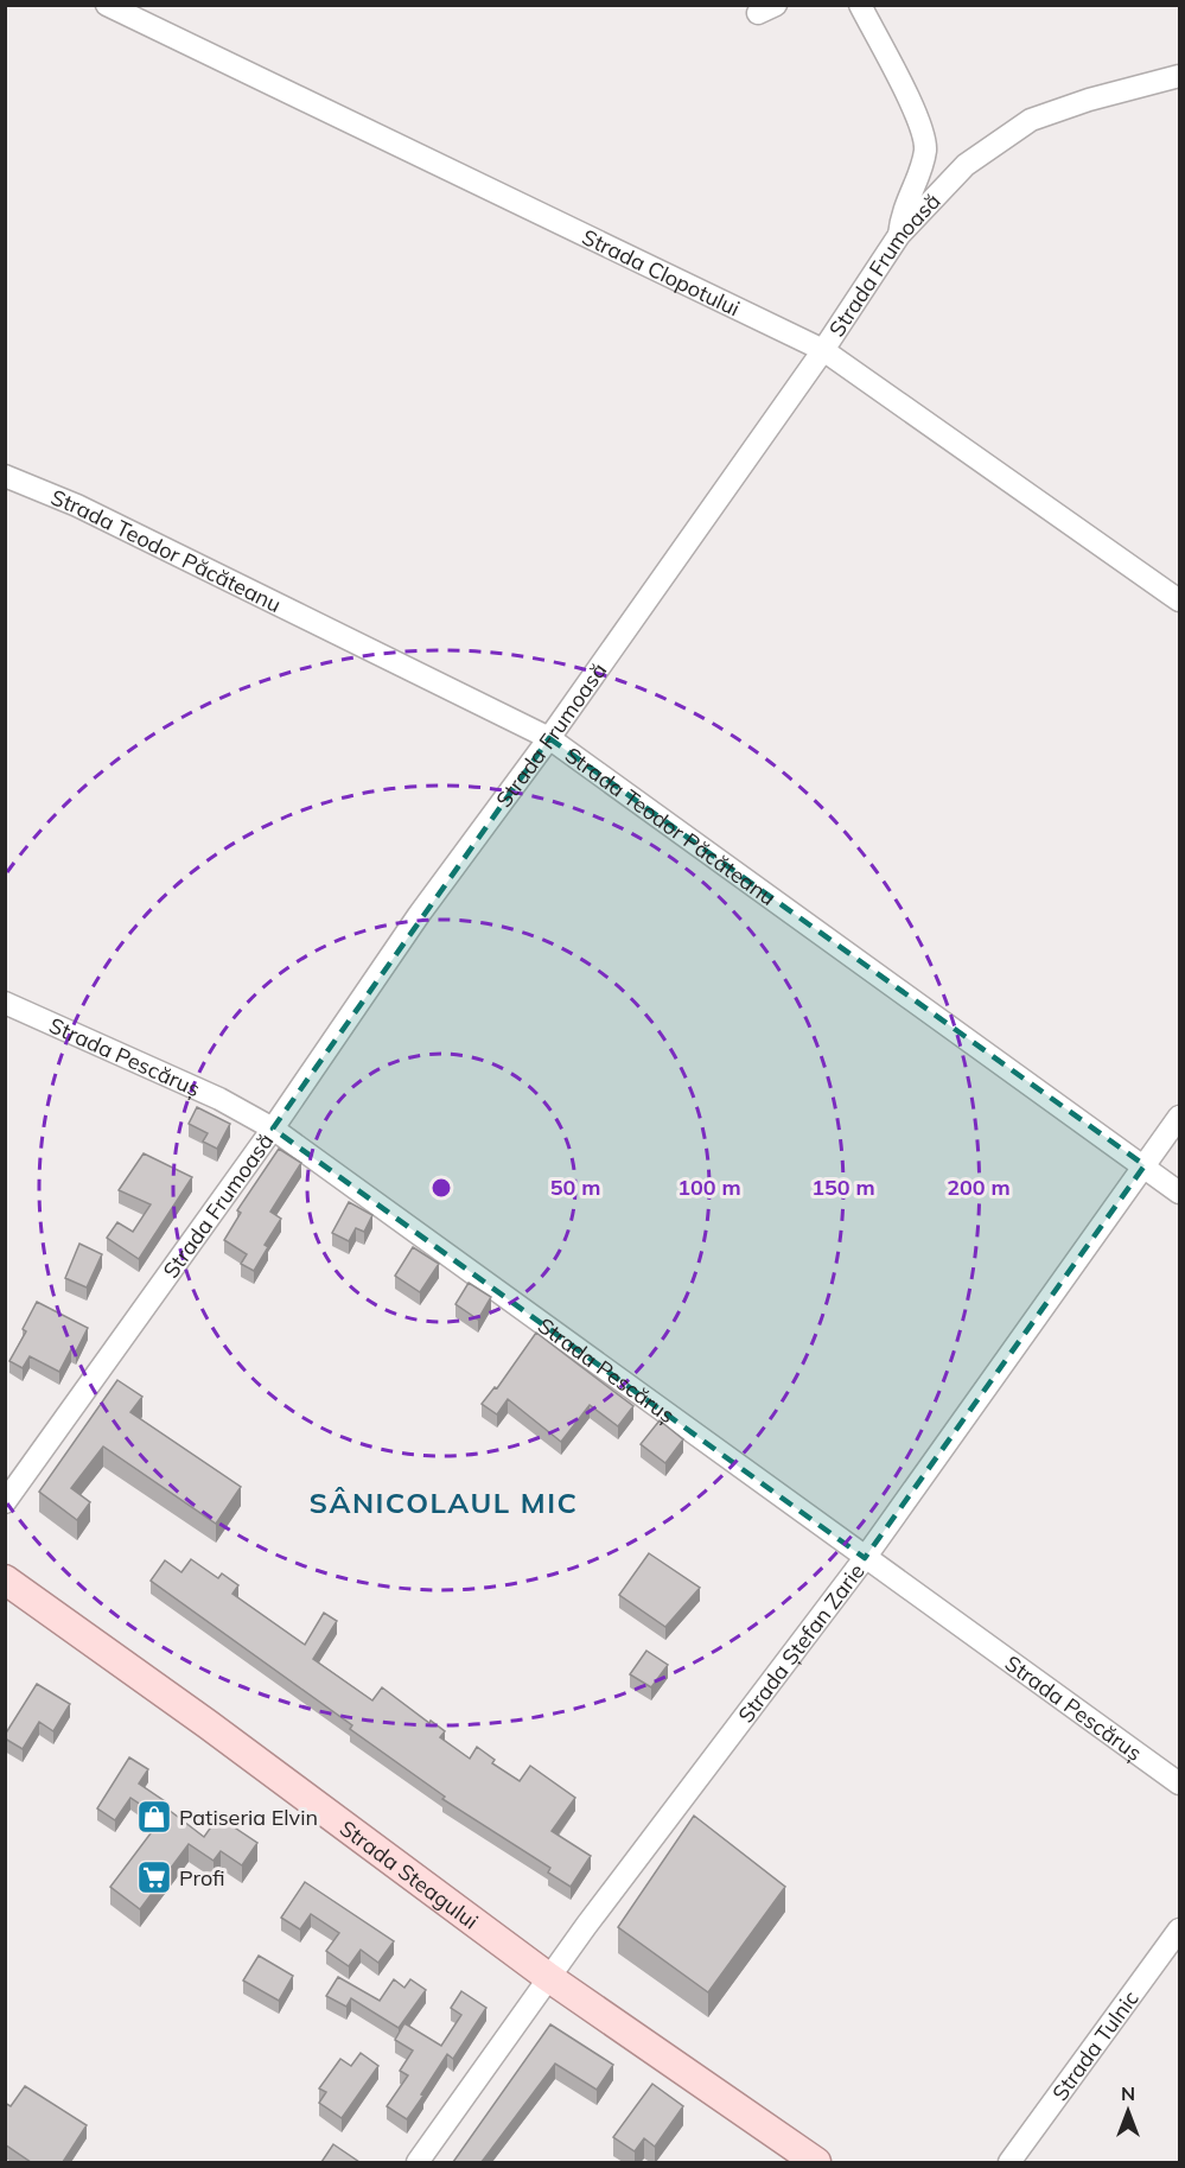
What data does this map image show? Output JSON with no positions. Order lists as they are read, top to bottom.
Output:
{
  "streets": {
    "main road": ["Strada Steagului"],
    "street": [
      "Strada Frumoasă",
      "Strada Clopotului",
      "Strada Teodor Păcăteanu",
      "Strada Pescăruș",
      "Strada Ștefan Zarie",
      "Strada Tulnic"
    ]
  },
  "crossings": [
    ["Strada Frumoasă", "Strada Clopotului"],
    ["Strada Frumoasă", "Strada Teodor Păcăteanu"],
    ["Strada Frumoasă", "Strada Pescăruș"],
    ["Strada Teodor Păcăteanu", "Strada Ștefan Zarie"],
    ["Strada Pescăruș", "Strada Ștefan Zarie"],
    ["Strada Ștefan Zarie", "Strada Steagului"]
  ],
  "districts": ["SÂNICOLAUL MIC"],
  "places": {
    "shop": ["Patiseria Elvin"],
    "supermarket": ["Profi"]
  },
  "north": "top",
  "rings": [
    "50 m",
    "100 m",
    "150 m",
    "200 m"
  ]
}
